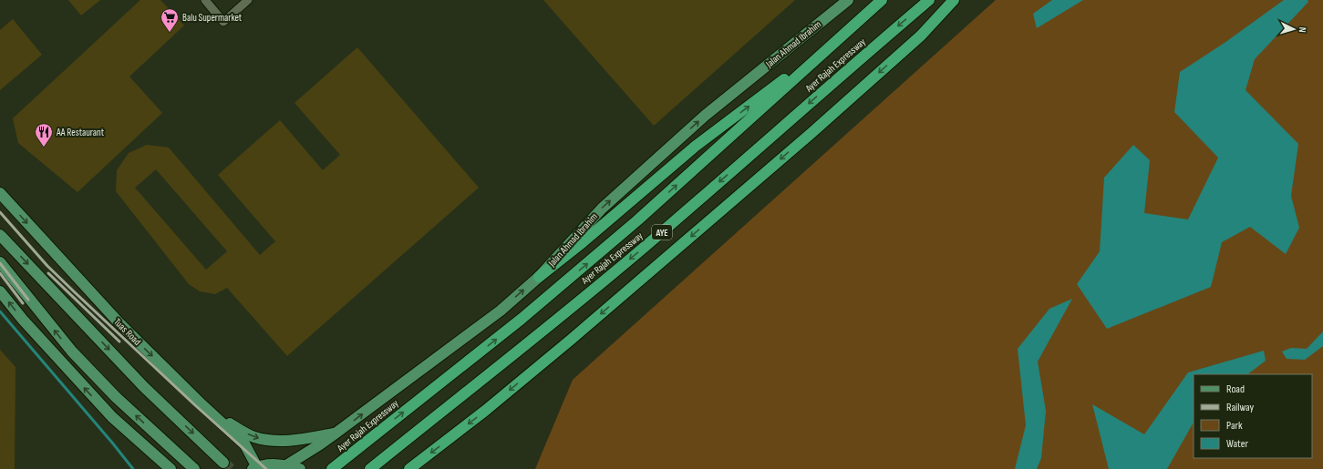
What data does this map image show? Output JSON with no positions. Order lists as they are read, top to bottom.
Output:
{
  "streets": {
    "highway": ["Ayer Rajah Expressway", "AYE"],
    "main road": ["Jalan Ahmad Ibrahim", "Tuas Road"]
  },
  "one_way": ["Jalan Ahmad Ibrahim"],
  "places": {
    "supermarket": ["Balu Supermarket"],
    "restaurant": ["AA Restaurant"]
  },
  "legend": [
    "Road",
    "Railway",
    "Park",
    "Water"
  ],
  "north": "right"
}
